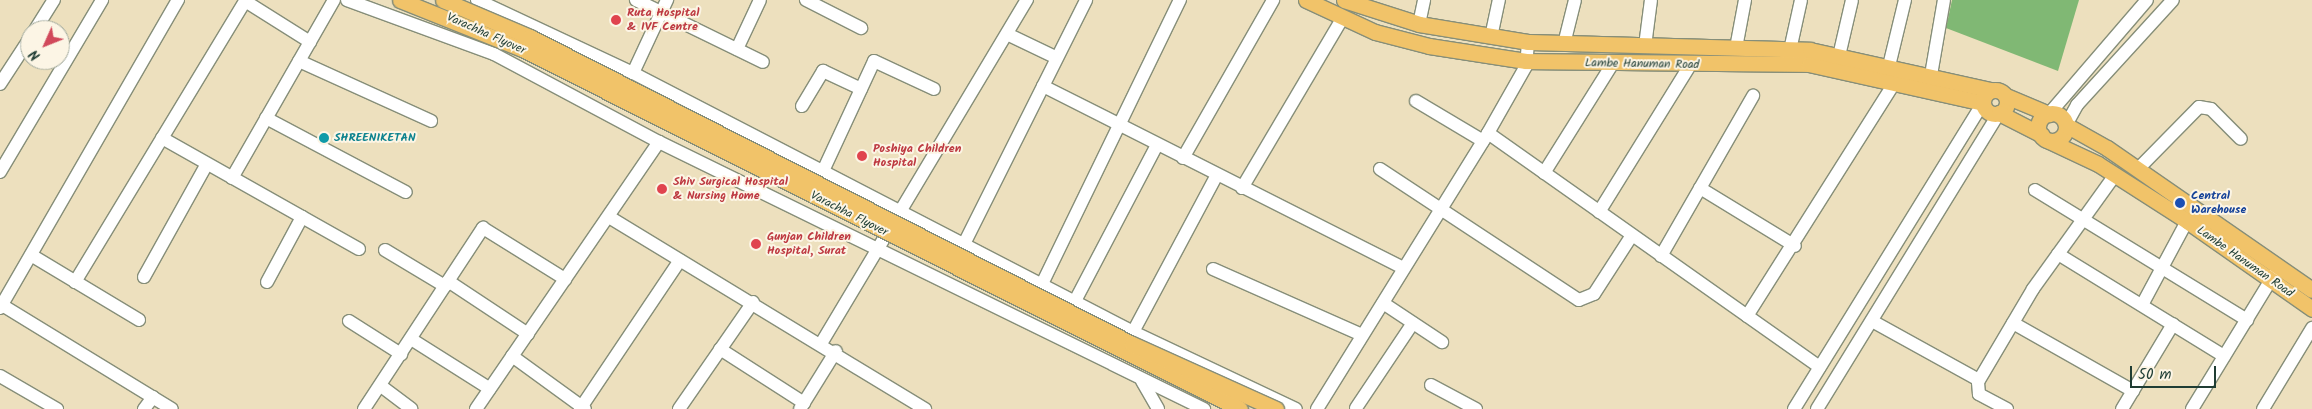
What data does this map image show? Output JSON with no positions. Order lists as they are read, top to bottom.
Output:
{
  "streets": {
    "main road": ["Varachha Flyover", "Lambe Hanuman Road"]
  },
  "places": [
    "Ruta Hospital & IVF Centre",
    "SHREENIKETAN",
    "Poshiya Children Hospital",
    "Shiv Surgical Hospital & Nursing Home",
    "Central Warehouse",
    "Gunjan Children Hospital, Surat"
  ],
  "scale_bar": "50 m",
  "north": "bottom left"
}
